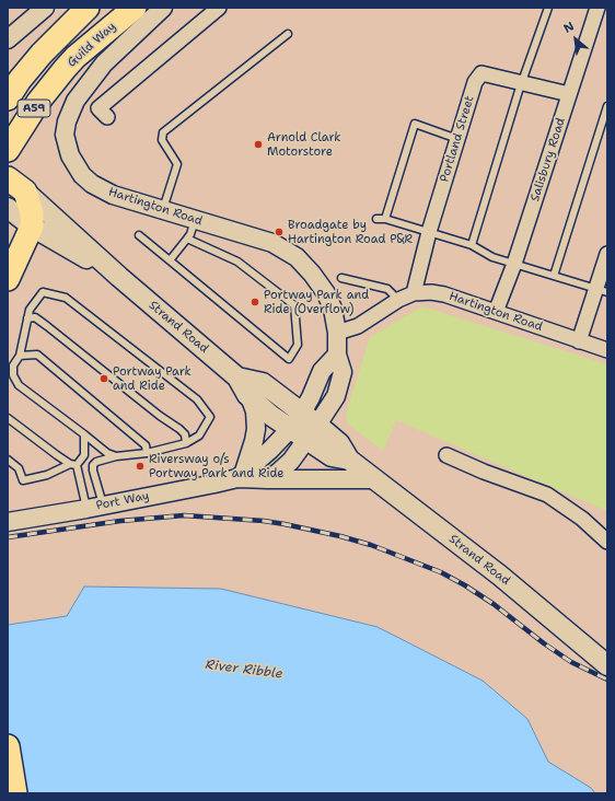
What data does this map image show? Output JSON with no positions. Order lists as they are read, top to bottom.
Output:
{
  "streets": {
    "highway": ["Guild Way", "A59"],
    "main road": ["Strand Road"],
    "street": [
      "Portland Street",
      "Salisbury Road",
      "Hartington Road",
      "Port Way"
    ]
  },
  "crossings": [
    ["Portland Street", "Salisbury Road"],
    ["Portland Street", "Hartington Road"],
    ["Salisbury Road", "Hartington Road"],
    ["Hartington Road", "Strand Road"],
    ["Strand Road", "Port Way"]
  ],
  "water": ["River Ribble"],
  "places": [
    "Arnold Clark Motorstore",
    "Broadgate by Hartington Road P&R",
    "Portway Park and Ride (Overflow)",
    "Portway Park and Ride",
    "Riversway o/s Portway Park and Ride"
  ],
  "north": "top left"
}
